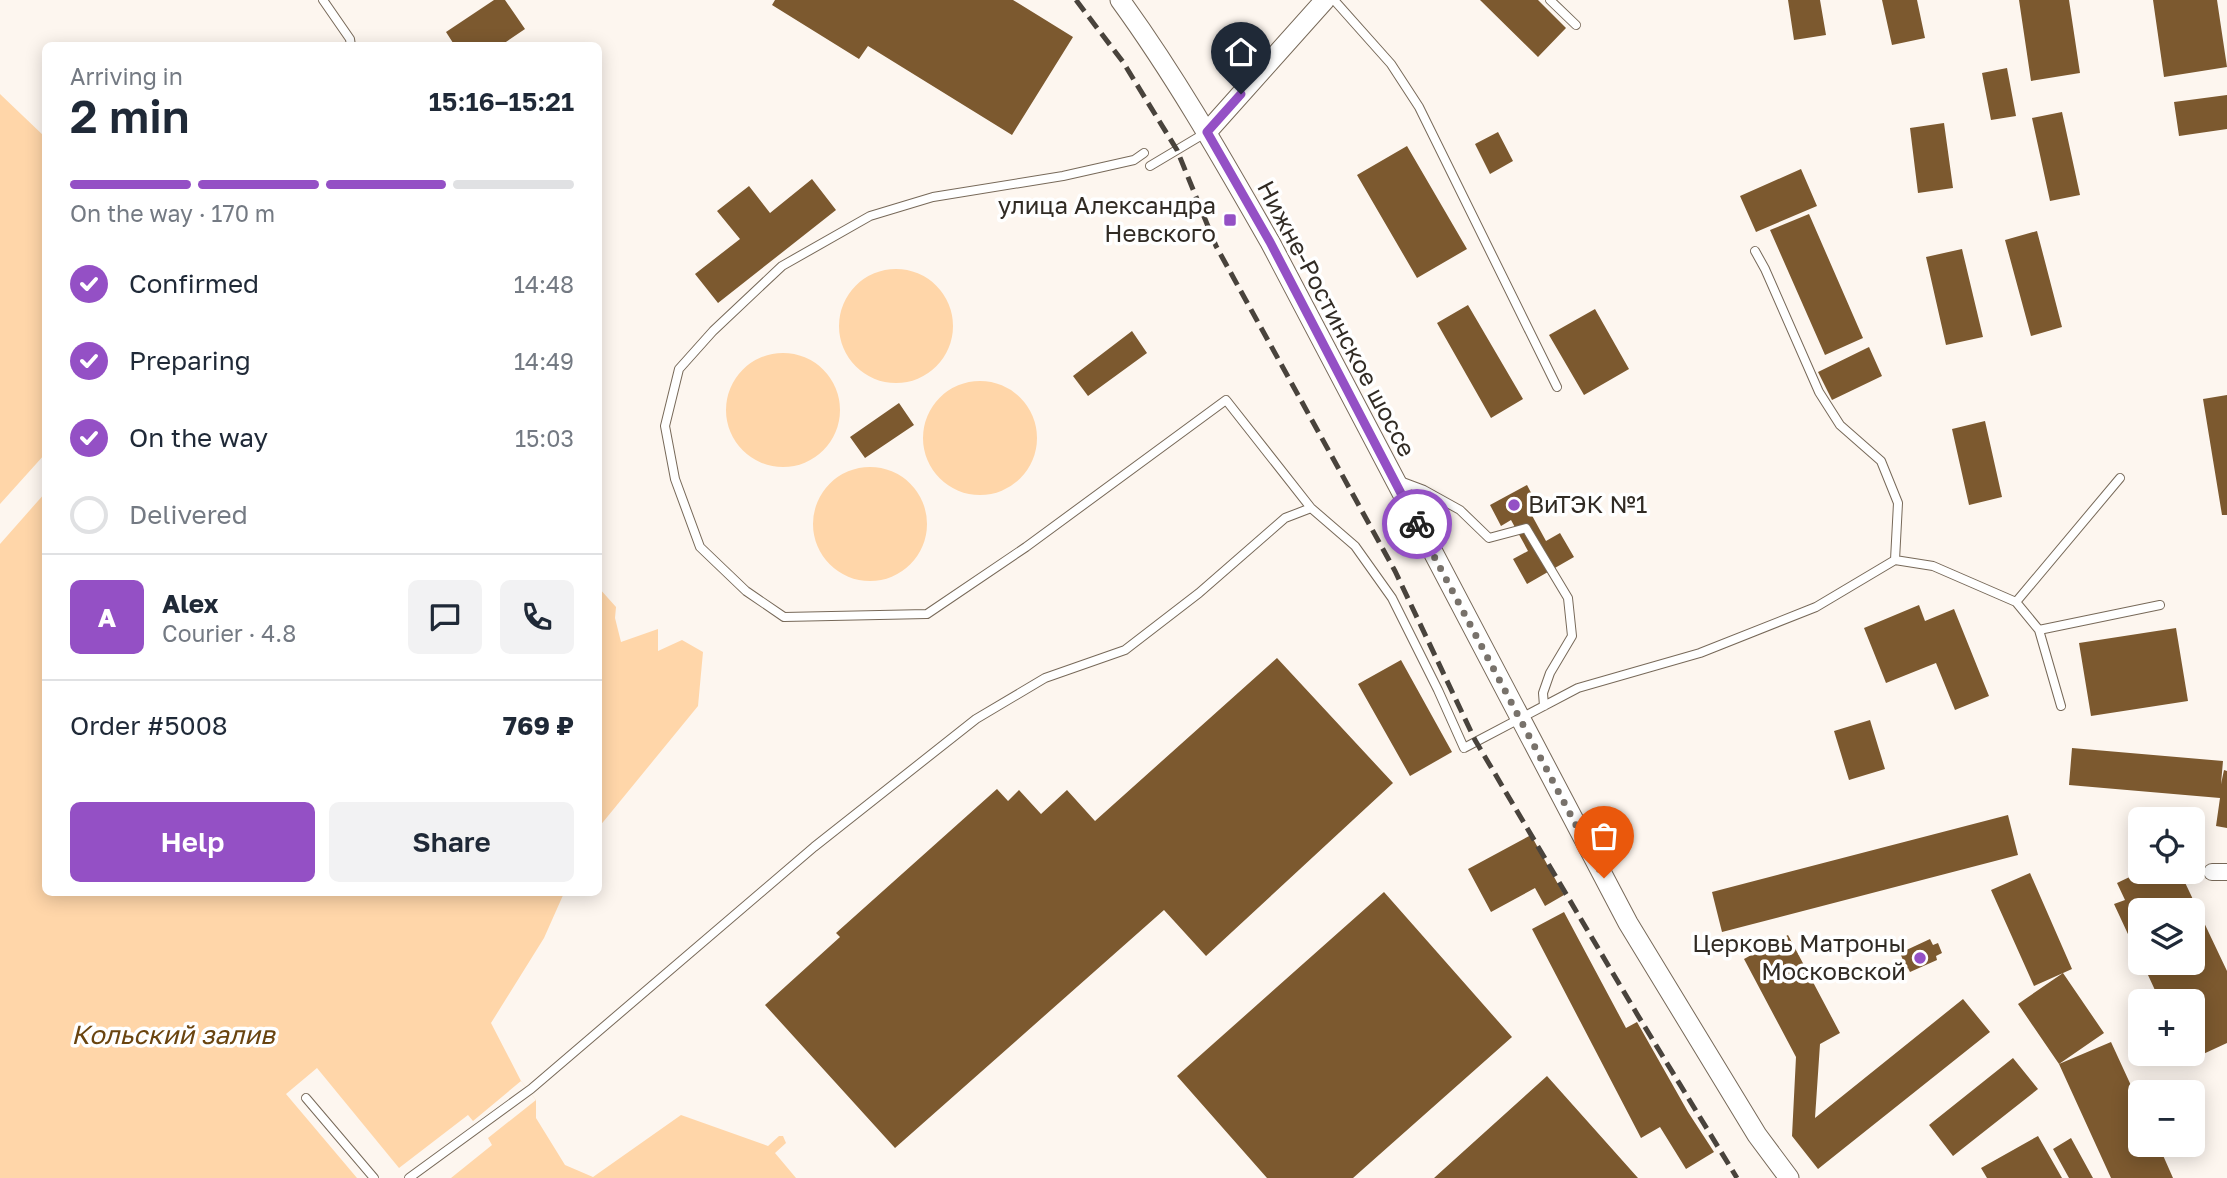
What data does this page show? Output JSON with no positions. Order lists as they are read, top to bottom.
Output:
{
  "streets": {
    "street": ["Нижне-Ростинское шоссе"]
  },
  "water": ["Кольский залив"],
  "places": {
    "transit": ["улица Александра Невского"],
    "other": ["ВиТЭК №1", "Церковь Матроны Московской"]
  },
  "page": {
    "heading": ["2 min", "Arriving in", "15:16–15:21"],
    "panel": [
      "Alex",
      "Courier · 4.8",
      "Order #5008",
      "769 ₽"
    ],
    "bar": "On the way · 170 m",
    "list": [
      ["Confirmed", "14:48"],
      ["Preparing", "14:49"],
      ["On the way", "15:03"],
      "Delivered"
    ],
    "round": "A",
    "buttons": ["Help", "Share"],
    "map_buttons": ["+", "−"]
  }
}
